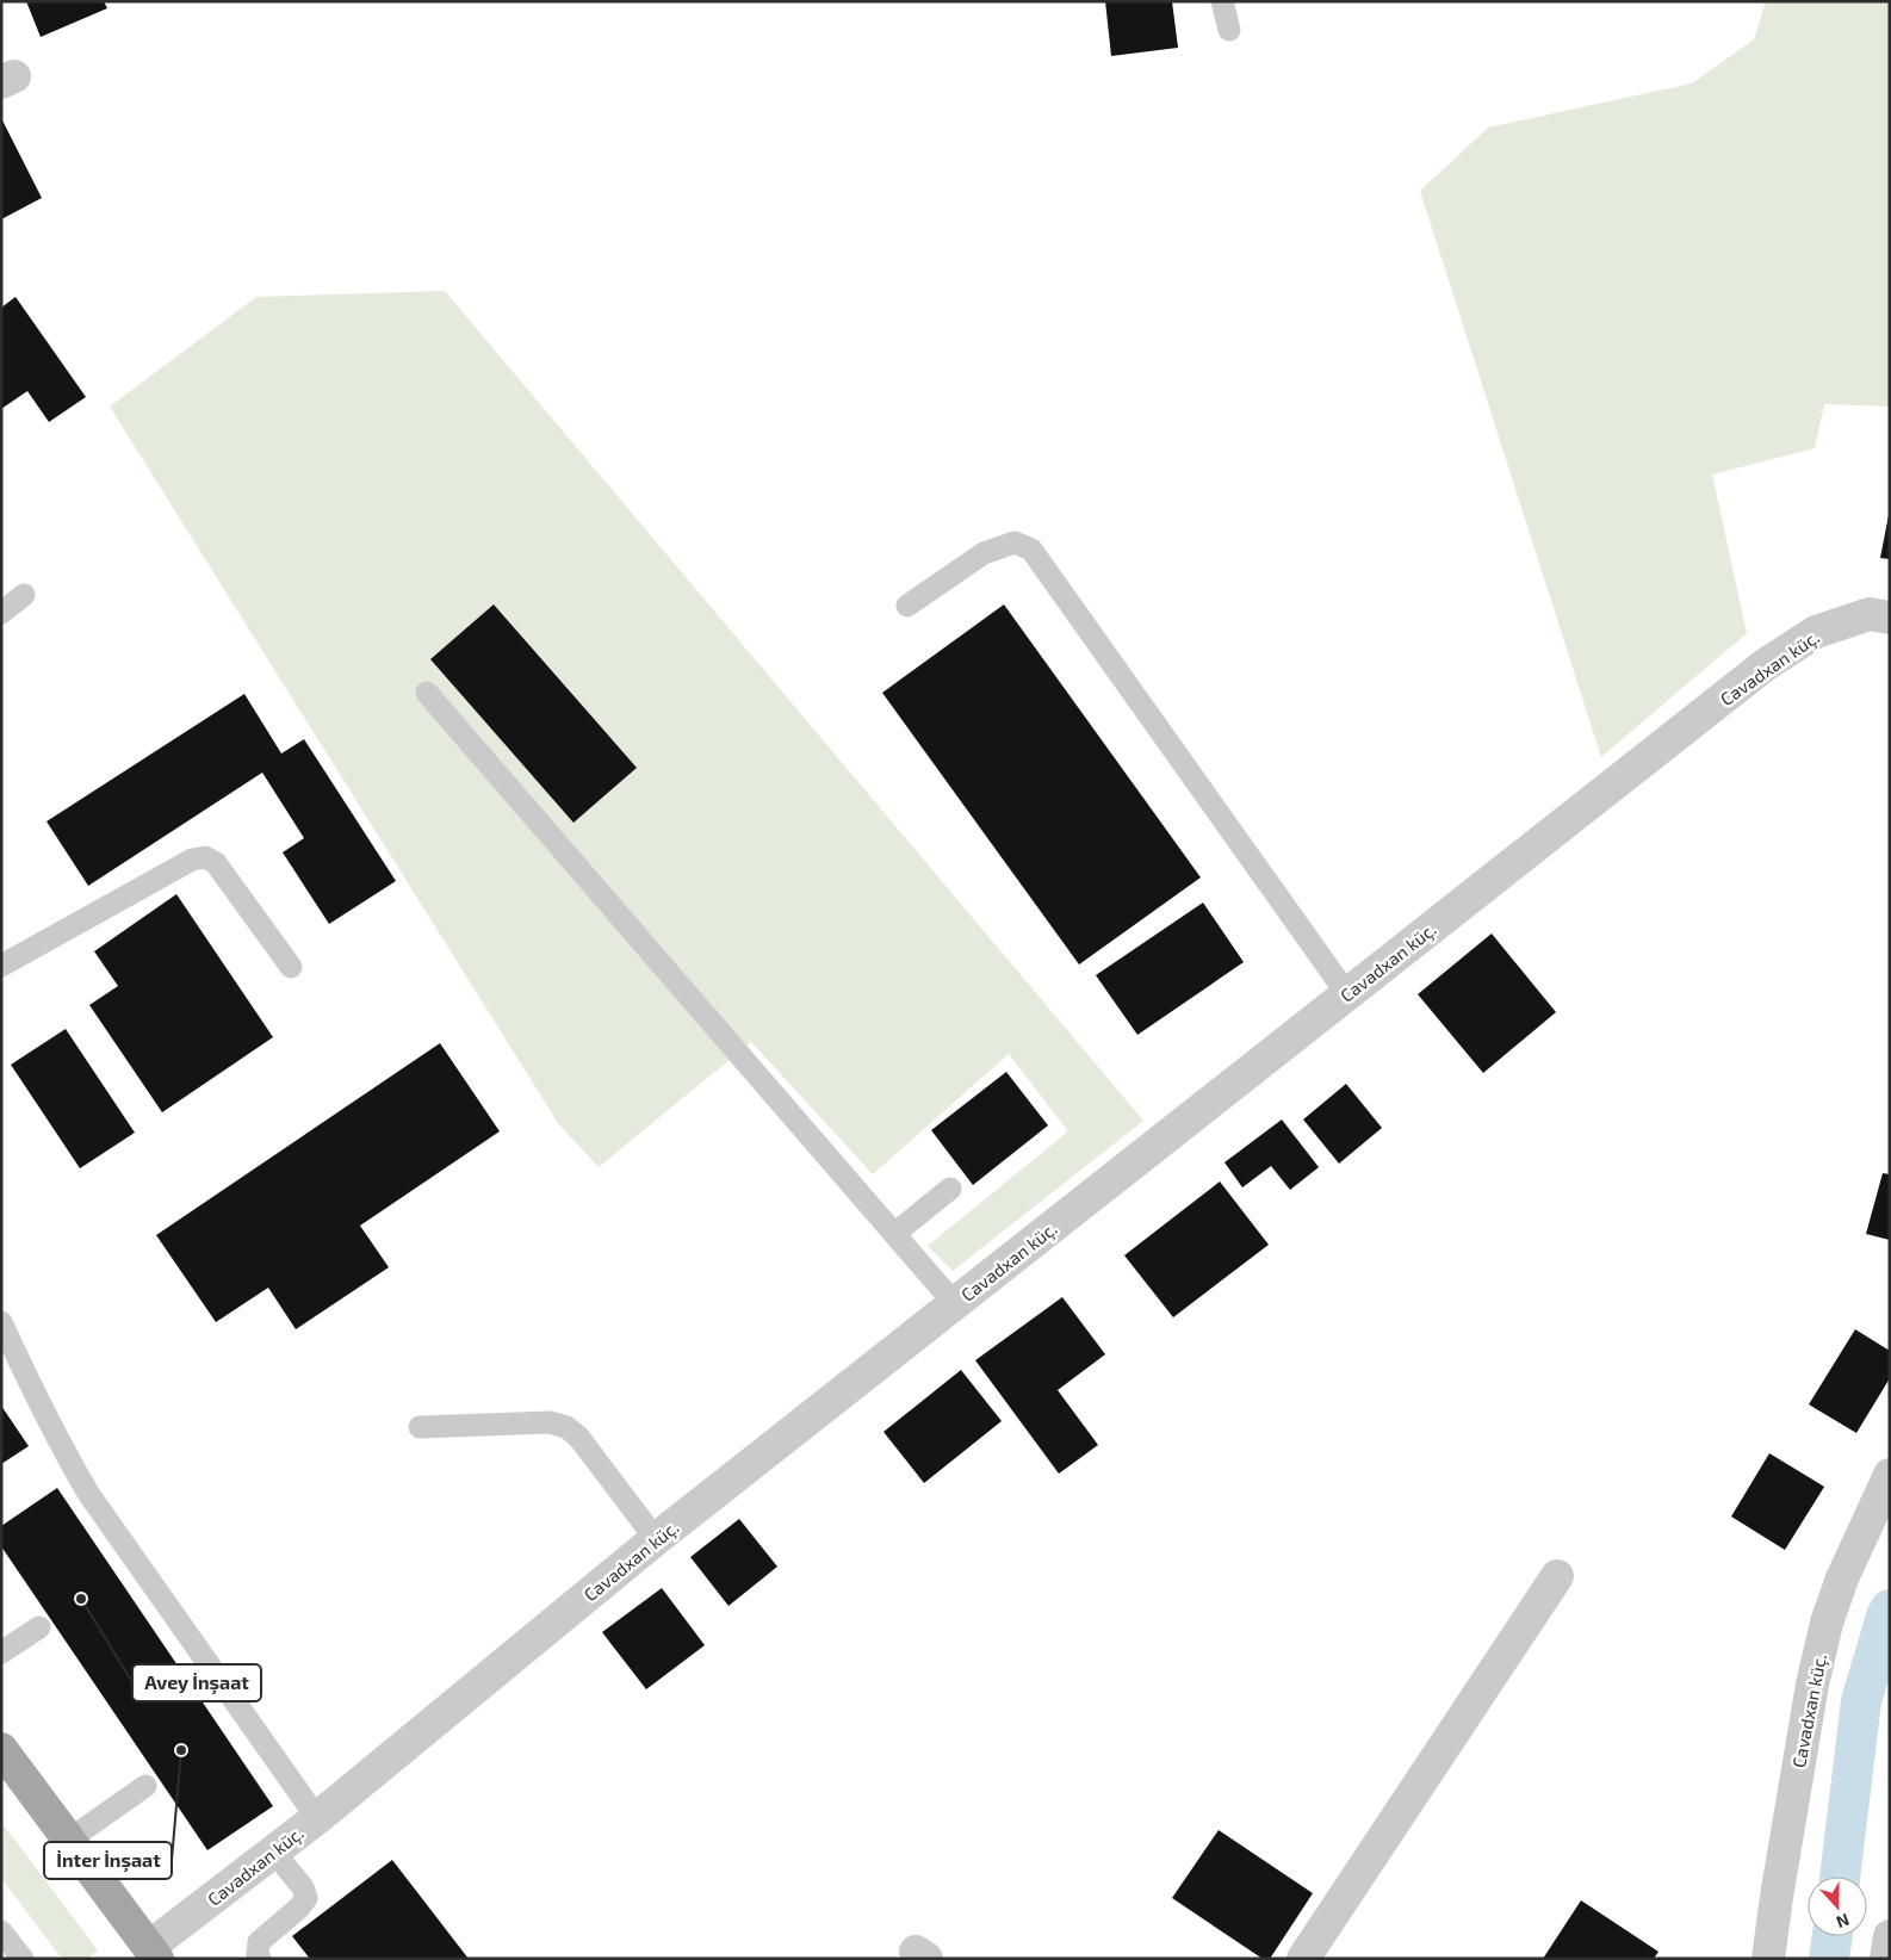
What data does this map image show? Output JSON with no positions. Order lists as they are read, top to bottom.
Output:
{
  "streets": {
    "street": ["Cavadxan küç."]
  },
  "places": ["Avey İnşaat", "İnter İnşaat"],
  "north": "bottom"
}
